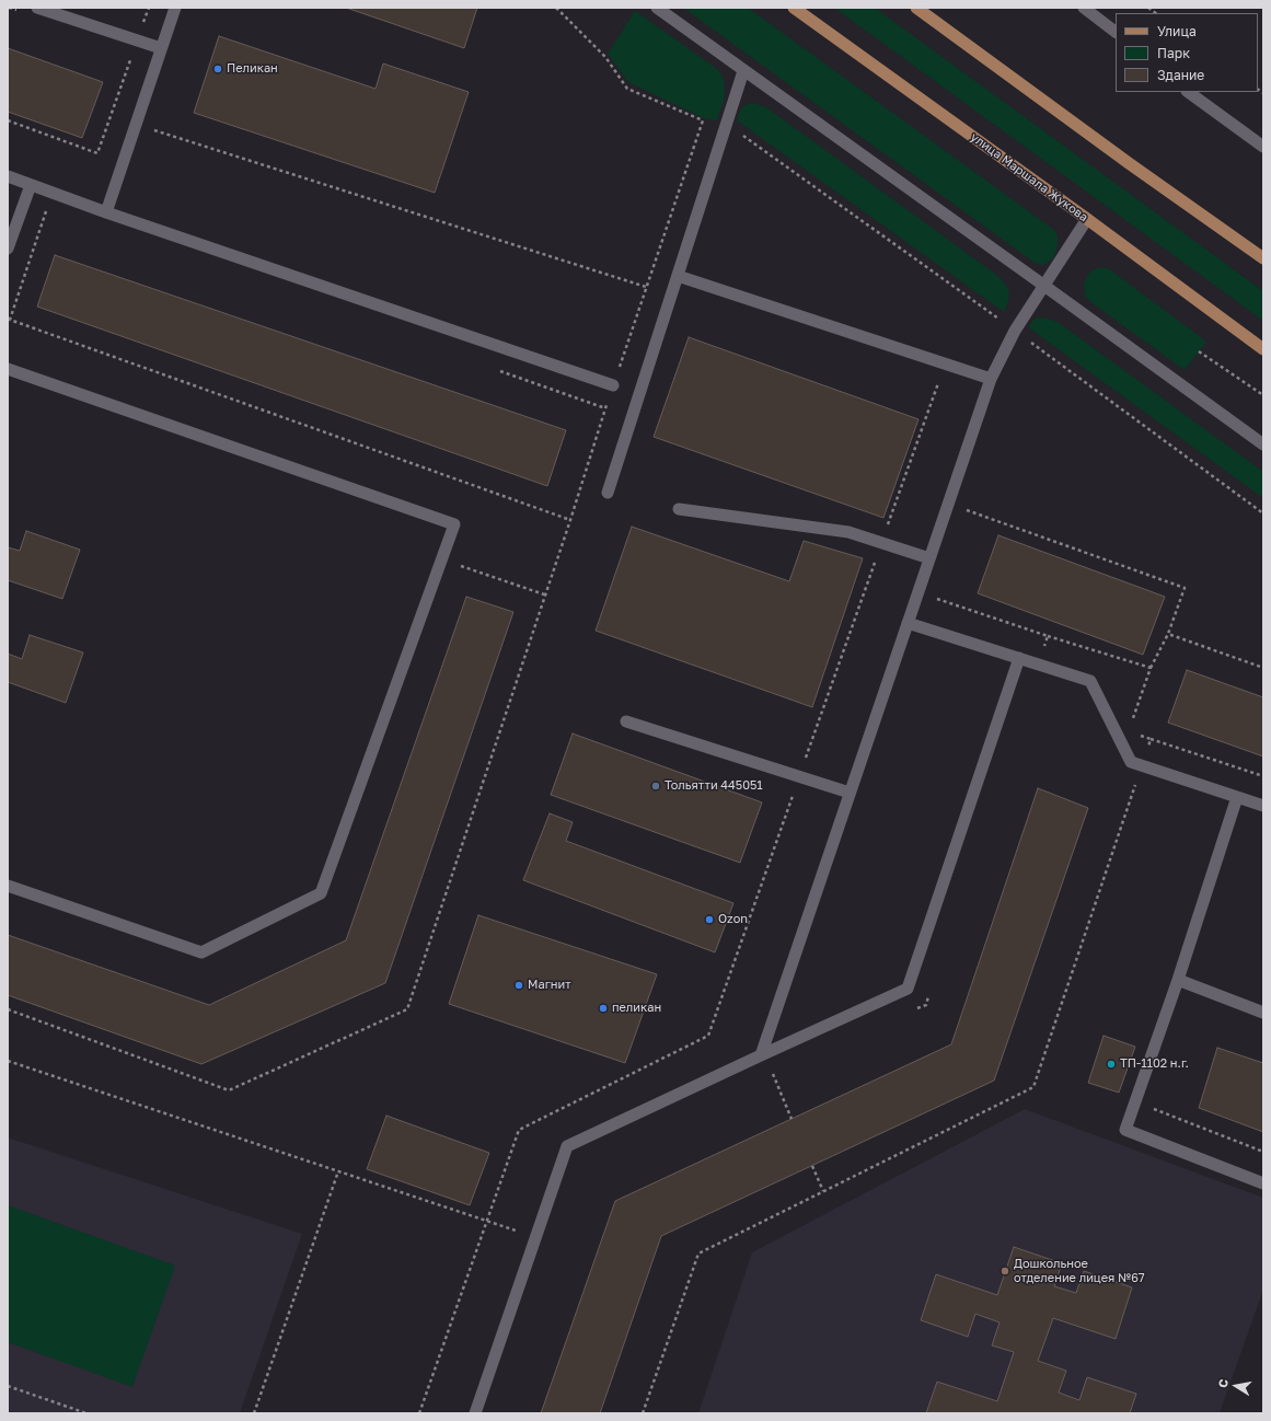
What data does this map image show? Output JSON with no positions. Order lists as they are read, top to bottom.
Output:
{
  "streets": {
    "main road": ["улица Маршала Жукова"]
  },
  "places": [
    "Пеликан",
    "Тольятти 445051",
    "Ozon",
    "Магнит",
    "пеликан",
    "ТП-1102 н.г.",
    "Дошкольное отделение лицея №67"
  ],
  "legend": ["Улица", "Парк", "Здание"],
  "north": "left"
}
